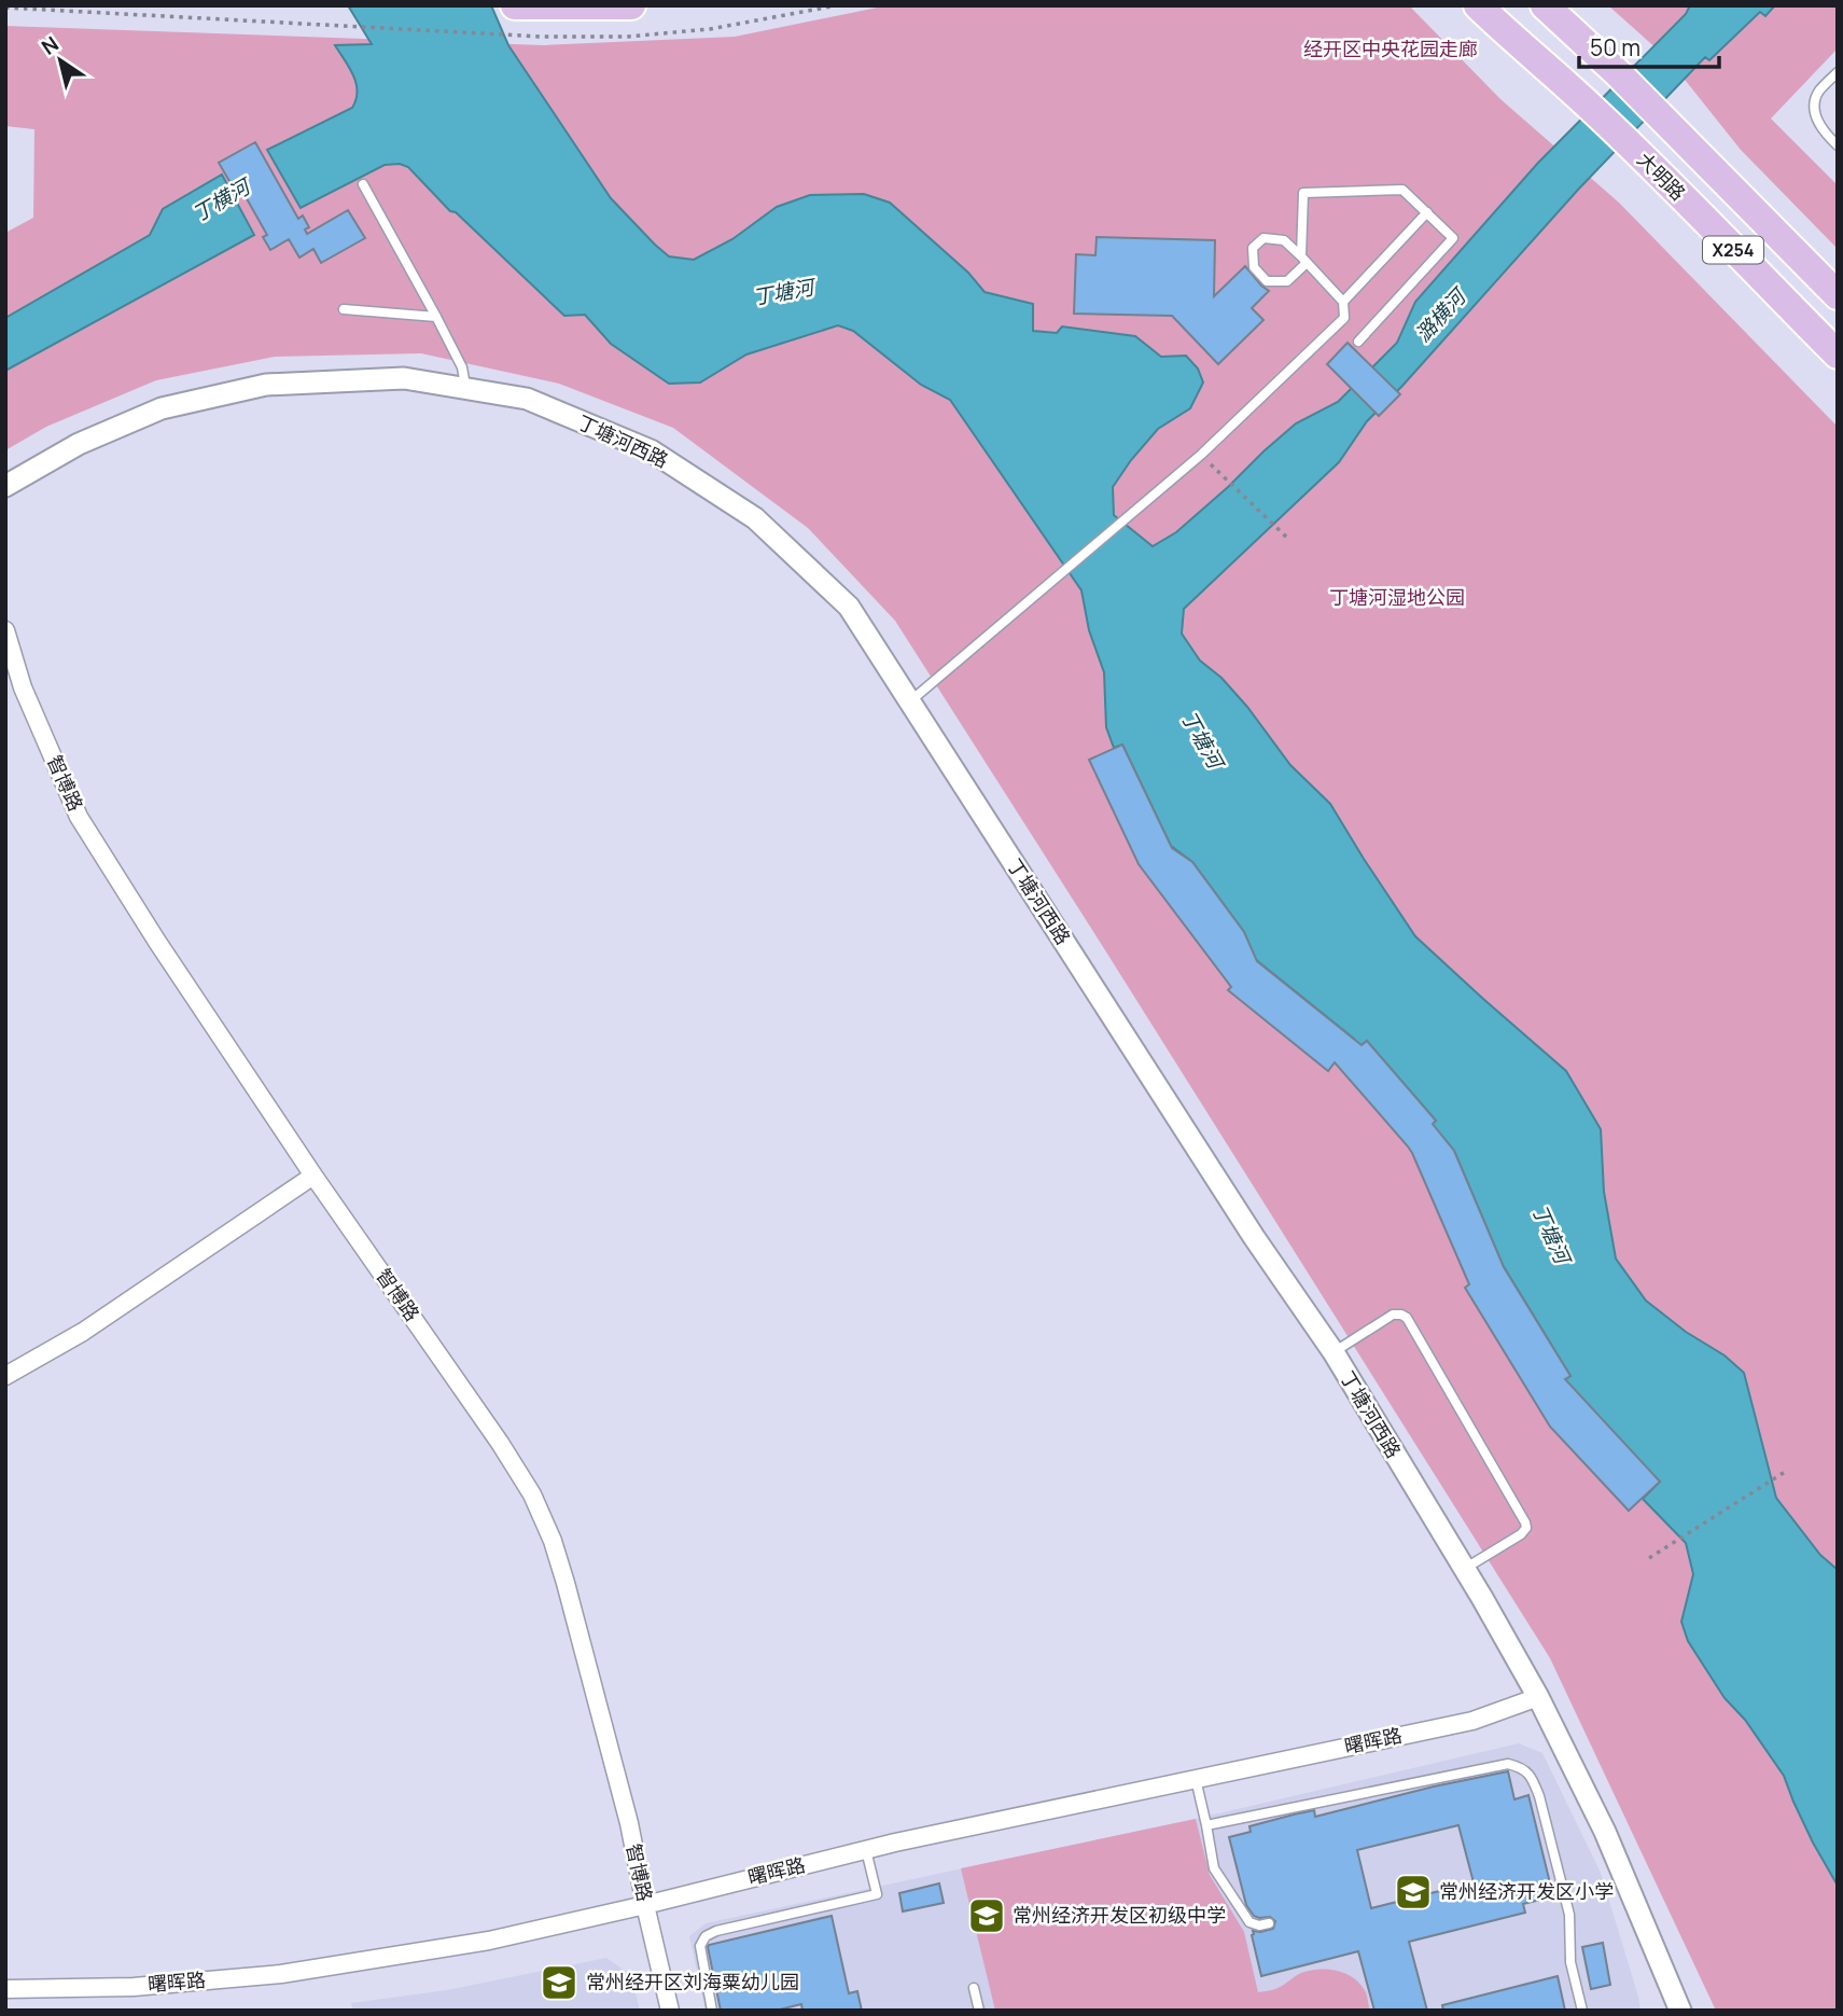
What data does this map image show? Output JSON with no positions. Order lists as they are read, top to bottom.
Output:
{
  "streets": {
    "main road": ["大明路", "X254"],
    "street": ["丁塘河西路", "智博路", "曙晖路"]
  },
  "crossings": [
    ["丁塘河西路", "曙晖路"],
    ["智博路", "曙晖路"]
  ],
  "water": ["丁横河", "丁塘河", "潞横河"],
  "parks": ["经开区中央花园走廊", "丁塘河湿地公园"],
  "places": {
    "school or university": ["常州经济开发区小学", "常州经济开发区初级中学", "常州经开区刘海粟幼儿园"]
  },
  "scale_bar": "50 m",
  "north": "top left"
}
